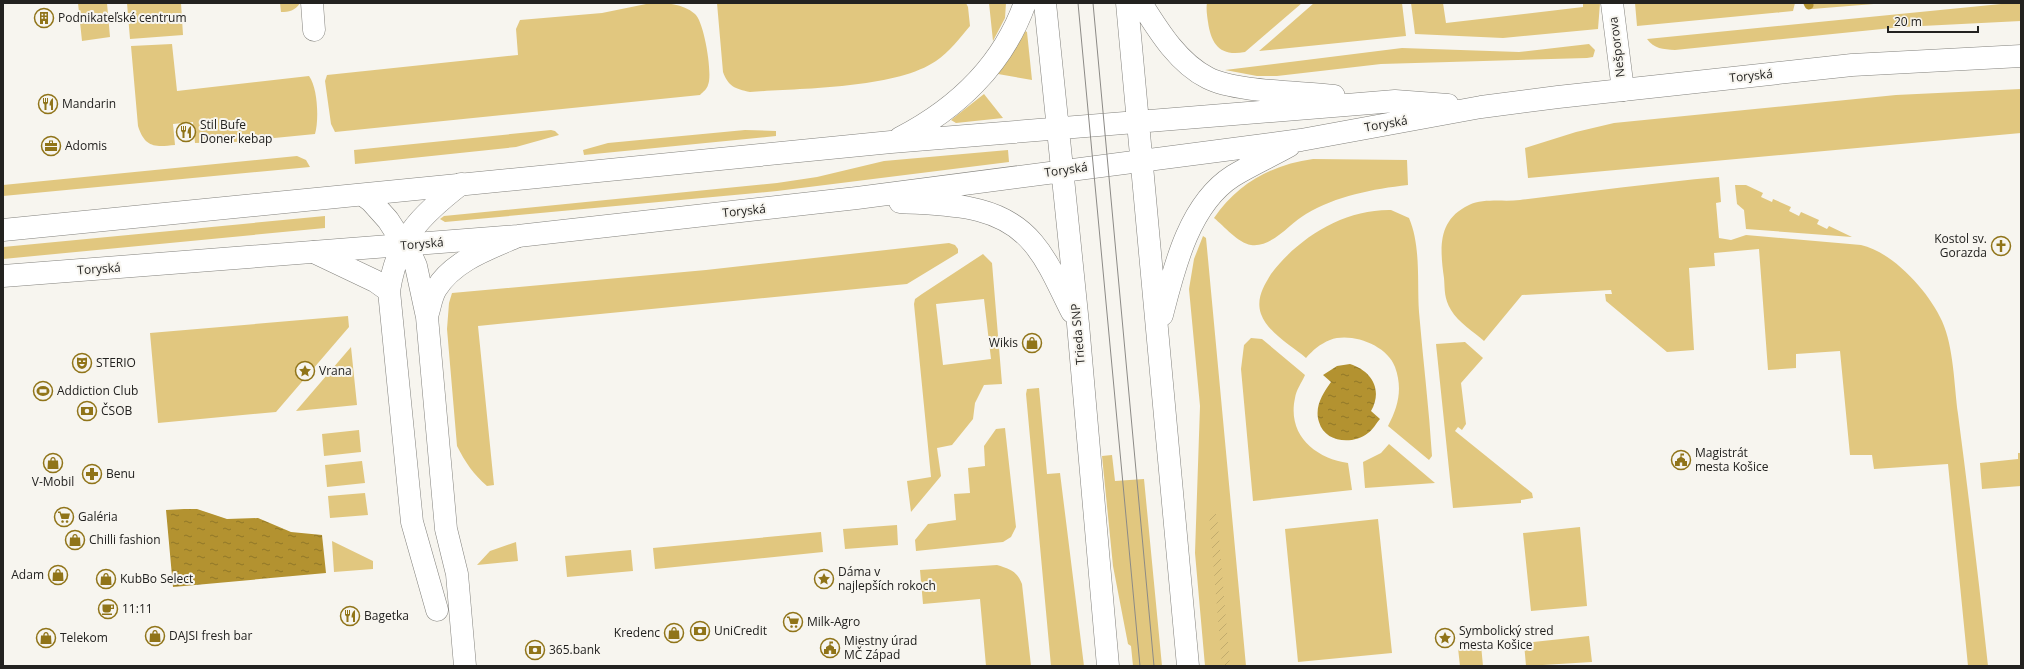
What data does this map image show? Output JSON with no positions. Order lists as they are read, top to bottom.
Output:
{
  "streets": {
    "street": ["Nešporova", "Toryská", "Trieda SNP"]
  },
  "crossings": [
    ["Nešporova", "Toryská"],
    ["Toryská", "Trieda SNP"]
  ],
  "places": {
    "building": ["Podnikateľské centrum"],
    "restaurant": ["Mandarin", "Stil Bufe Doner kebap", "Bagetka"],
    "office": ["Adomis"],
    "church": ["Kostol sv. Gorazda"],
    "shop": [
      "Wikis",
      "V-Mobil",
      "Chilli fashion",
      "Adam",
      "KubBo Select",
      "Kredenc",
      "DAJSI fresh bar",
      "Telekom"
    ],
    "theatre": ["STERIO"],
    "place": ["Vrana", "Dáma v najlepších rokoch", "Symbolický stred mesta Košice"],
    "sports": ["Addiction Club"],
    "bank": ["ČSOB", "UniCredit", "365.bank"],
    "public building": ["Magistrát mesta Košice", "Miestny úrad MČ Západ"],
    "pharmacy": ["Benu"],
    "supermarket": ["Galéria", "Milk-Agro"],
    "cafe": ["11:11"]
  },
  "scale_bar": "20 m"
}
